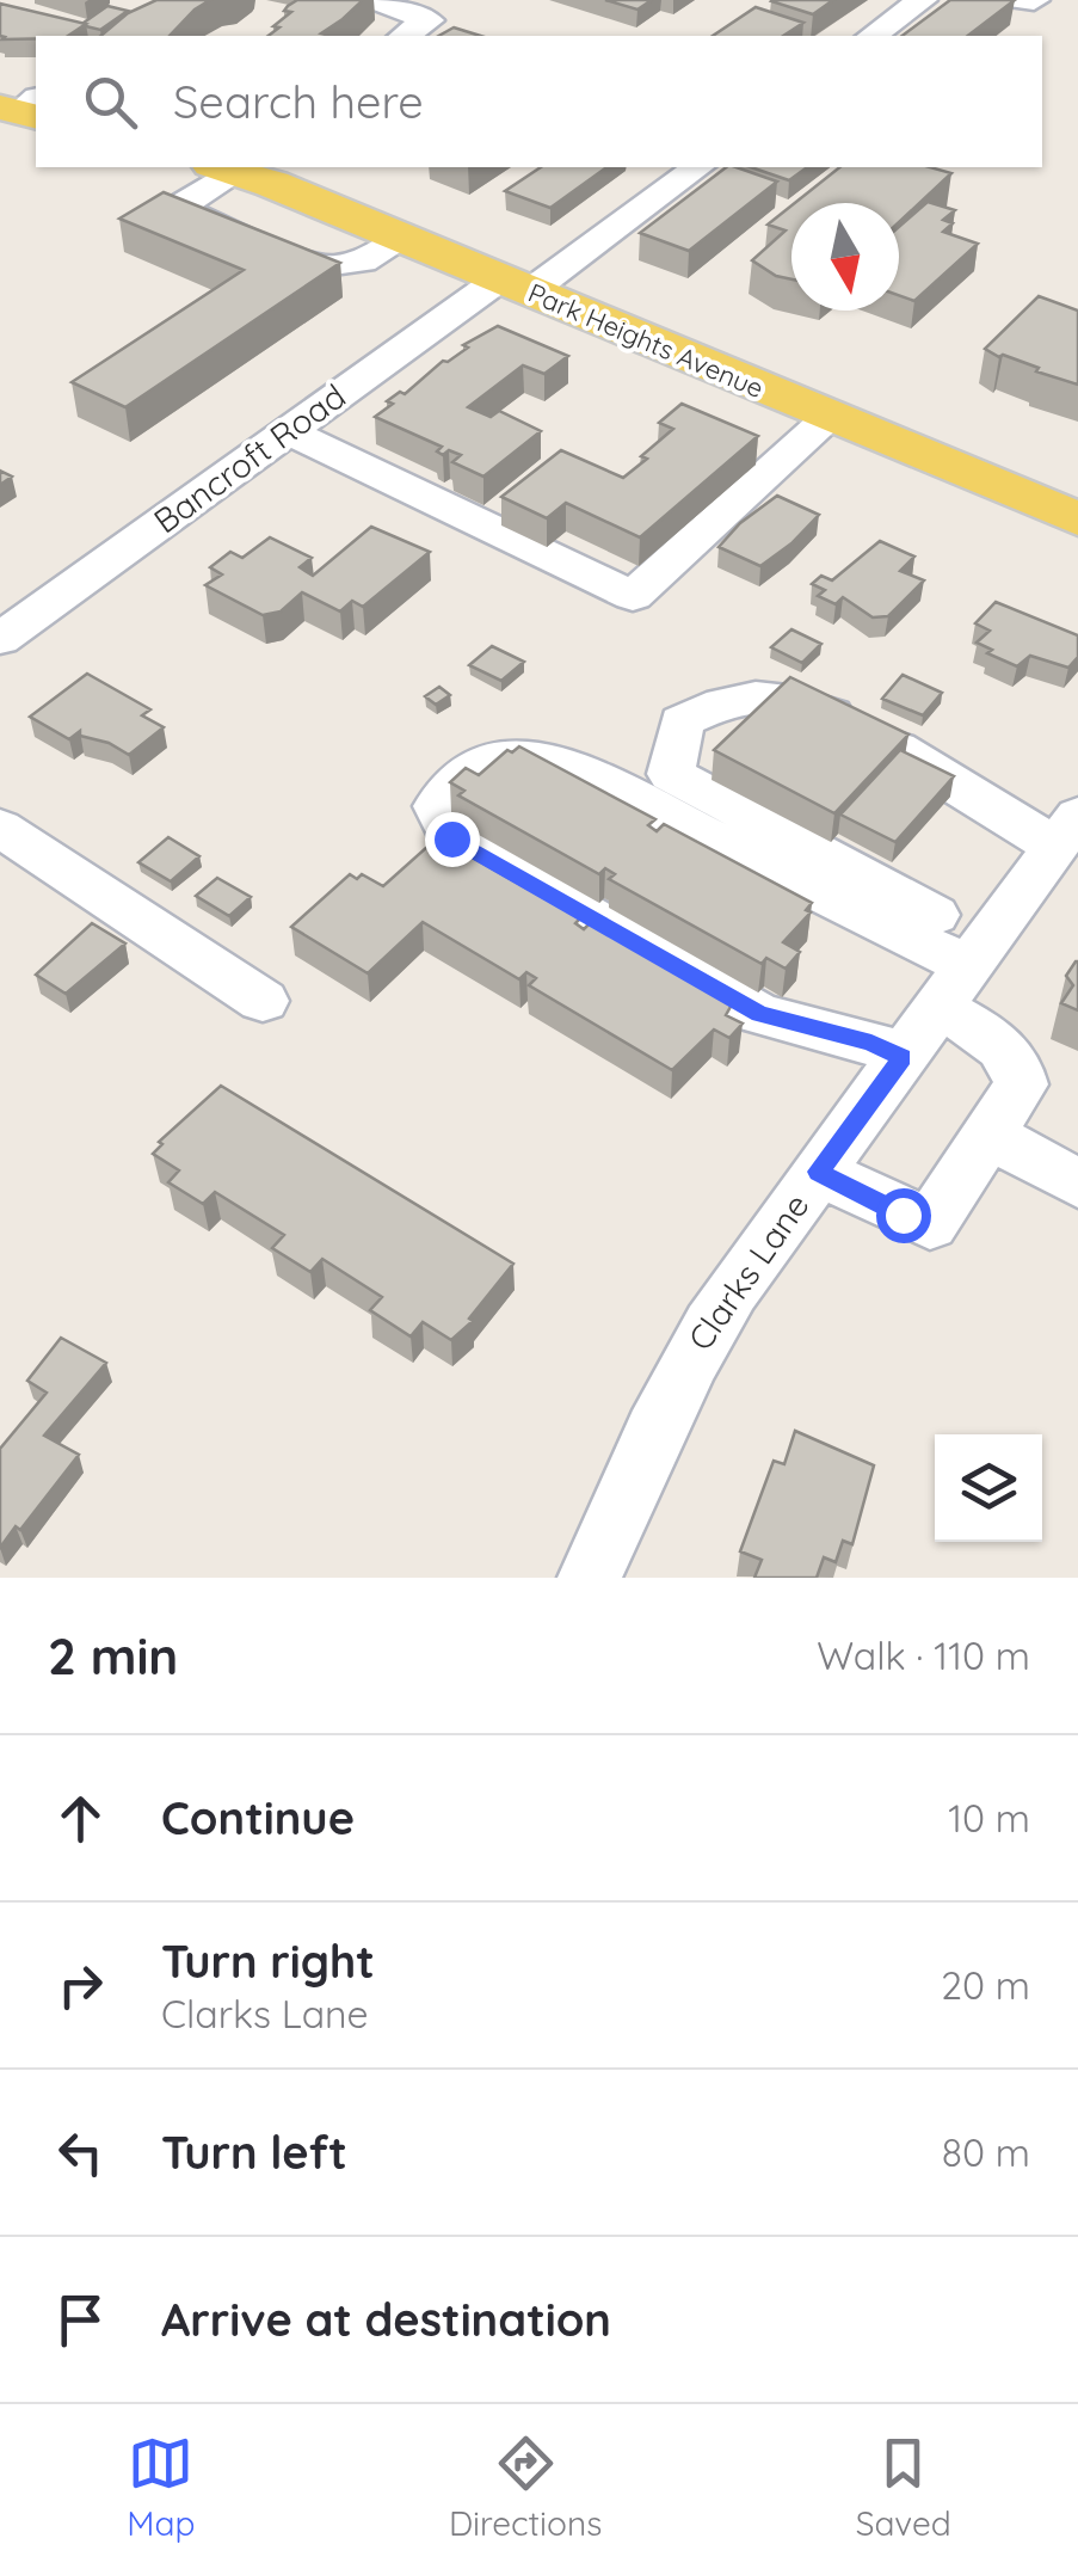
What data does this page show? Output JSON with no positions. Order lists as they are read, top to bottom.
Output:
{
  "streets": {
    "main road": ["Park Heights Avenue"],
    "street": ["Bancroft Road", "Clarks Lane"]
  },
  "crossings": [
    ["Park Heights Avenue", "Bancroft Road"]
  ],
  "north": "bottom",
  "page": {
    "search": "Search here",
    "heading": ["2 min", "Walk · 110 m"],
    "list": [
      ["Continue", "10 m"],
      ["Turn right", "Clarks Lane", "20 m"],
      ["Turn left", "80 m"],
      "Arrive at destination"
    ],
    "nav": ["Map", "Directions", "Saved"]
  }
}
